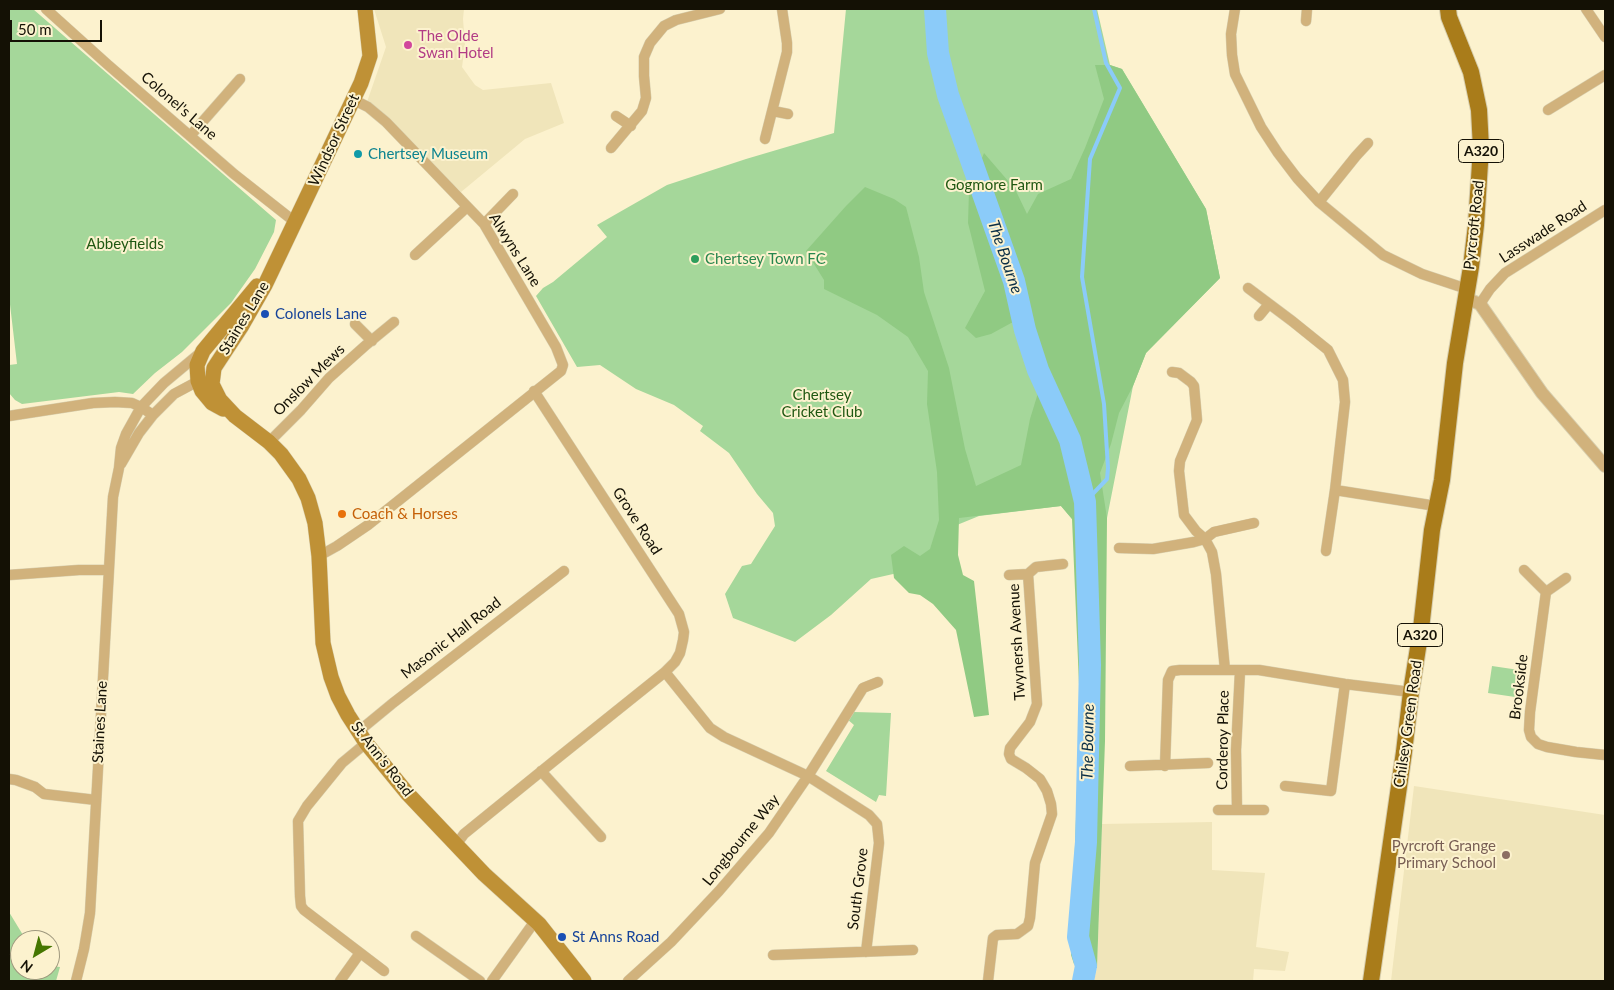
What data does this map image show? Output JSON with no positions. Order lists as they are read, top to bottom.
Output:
{
  "streets": {
    "main road": [
      "Windsor Street",
      "A320",
      "Pyrcroft Road",
      "Staines Lane",
      "Chilsey Green Road",
      "St Ann's Road"
    ],
    "street": [
      "Colonel's Lane",
      "Lasswade Road",
      "Alwyns Lane",
      "Onslow Mews",
      "Grove Road",
      "Masonic Hall Road",
      "Twynersh Avenue",
      "Brookside",
      "Corderoy Place",
      "Longbourne Way",
      "South Grove"
    ]
  },
  "crossings": [
    ["Colonel's Lane", "Windsor Street"],
    ["Windsor Street", "Alwyns Lane"],
    ["Windsor Street", "Staines Lane"],
    ["Pyrcroft Road", "Lasswade Road"],
    ["Pyrcroft Road", "Chilsey Green Road"],
    ["Lasswade Road", "Chilsey Green Road"],
    ["Alwyns Lane", "Grove Road"],
    ["Staines Lane", "St Ann's Road"],
    ["Onslow Mews", "St Ann's Road"],
    ["Grove Road", "St Ann's Road"],
    ["Masonic Hall Road", "St Ann's Road"],
    ["Longbourne Way", "South Grove"]
  ],
  "water": ["The Bourne"],
  "parks": ["Gogmore Farm", "Abbeyfields", "Chertsey Cricket Club"],
  "places": [
    "The Olde Swan Hotel",
    "Chertsey Museum",
    "Chertsey Town FC",
    "Colonels Lane",
    "Coach & Horses",
    "Pyrcroft Grange Primary School",
    "St Anns Road"
  ],
  "scale_bar": "50 m",
  "north": "bottom left"
}
